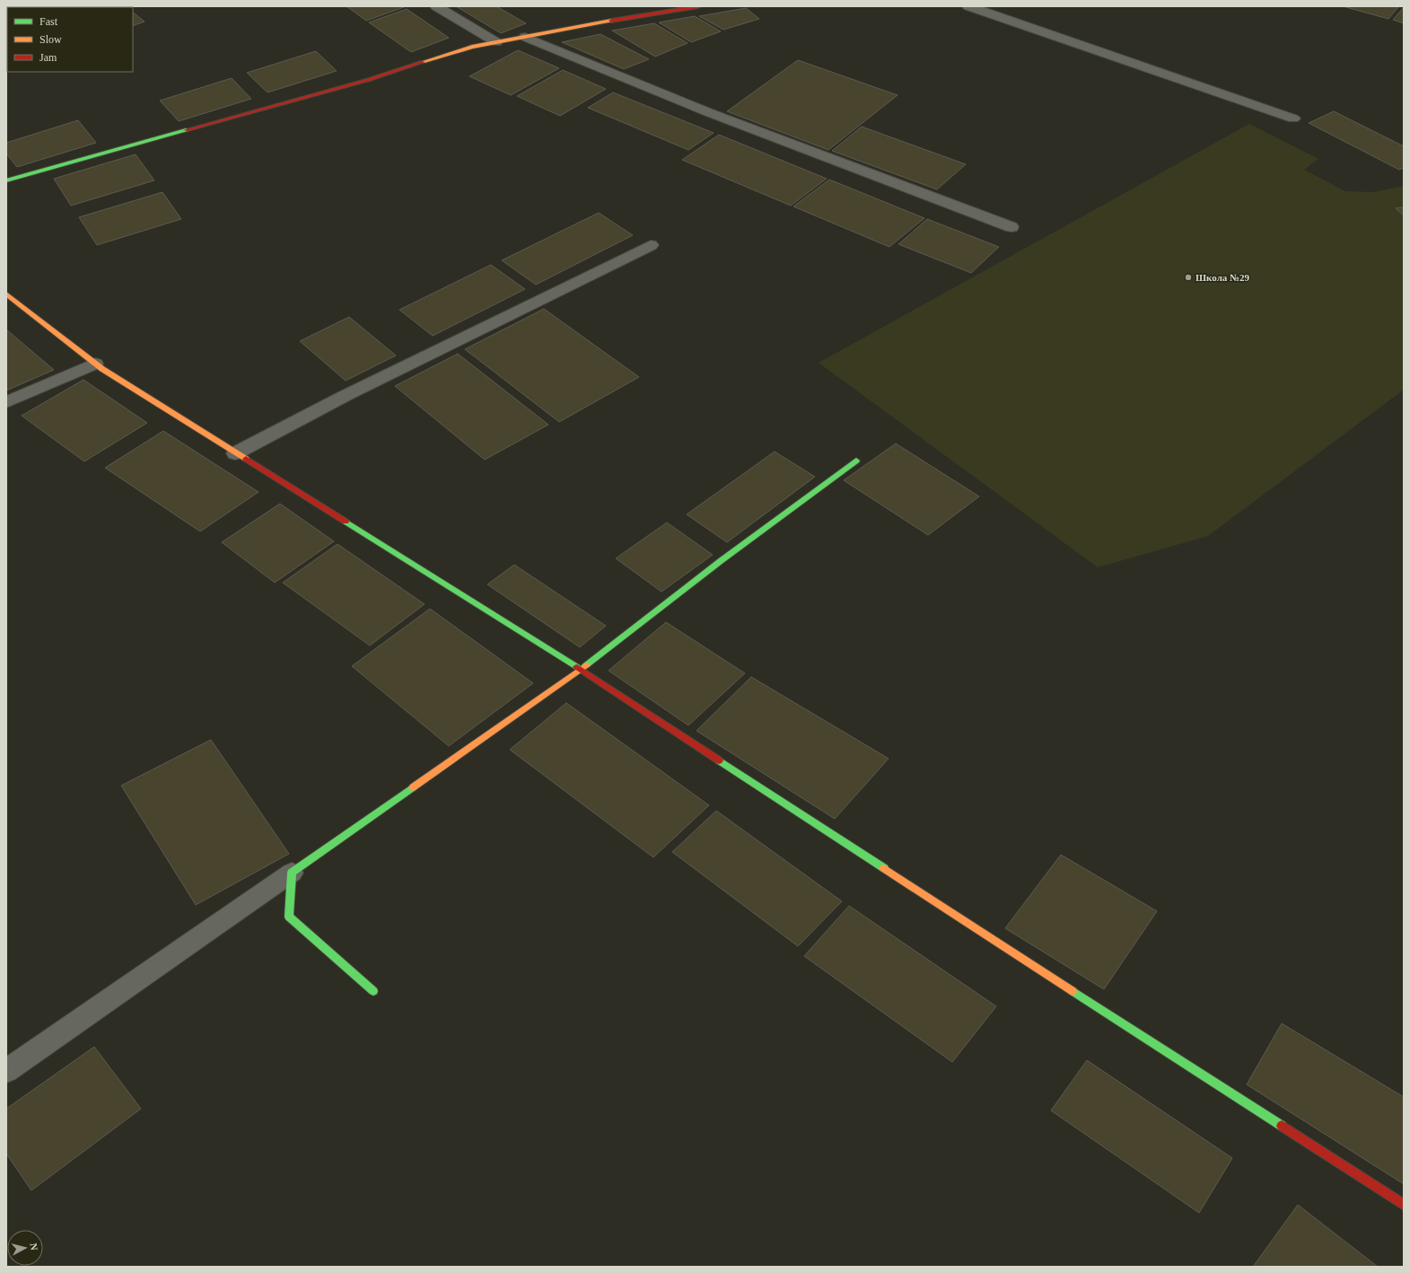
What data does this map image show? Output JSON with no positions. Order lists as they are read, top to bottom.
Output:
{
  "places": ["Школа №29"],
  "legend": ["Fast", "Slow", "Jam"],
  "north": "right"
}
